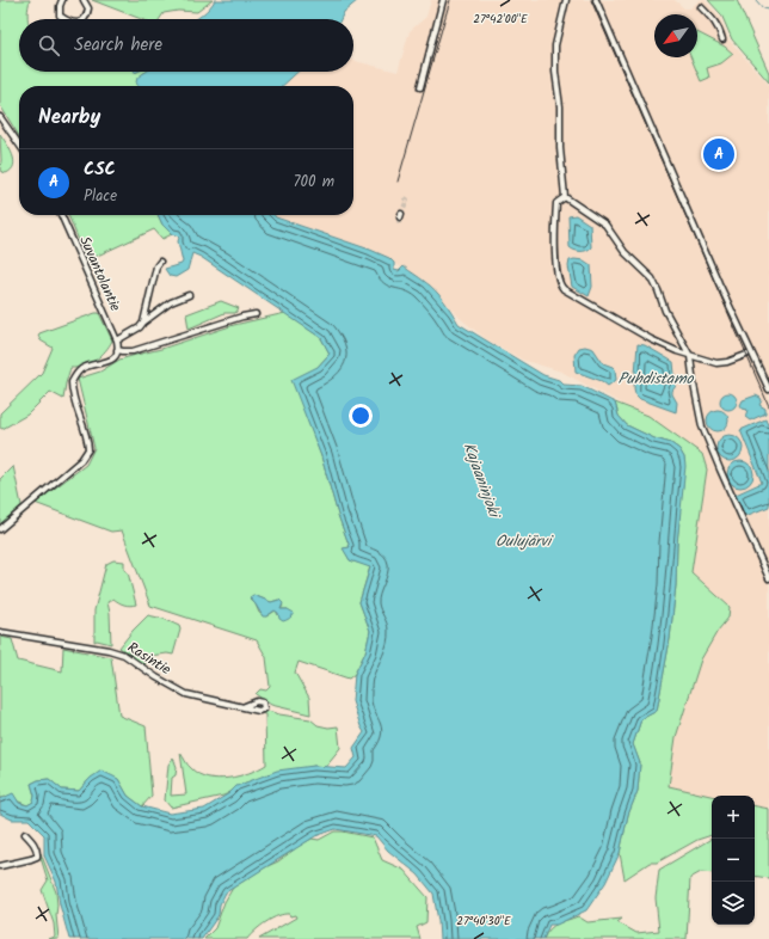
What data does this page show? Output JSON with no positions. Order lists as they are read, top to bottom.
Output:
{
  "streets": {
    "street": ["Suvantolantie", "Rasintie"]
  },
  "water": ["Puhdistamo", "Kajaaninjoki", "Oulujärvi"],
  "north": "bottom left",
  "page": {
    "search": "Search here",
    "heading": "Nearby",
    "pins": "A",
    "list": [
      {
        "mark": "A",
        "name": "CSC",
        "note": "Place",
        "value": "700 m"
      }
    ],
    "map_buttons": ["+", "−"]
  },
  "coordinates": ["27°42'00\"E", "27°40'30\"E"]
}
